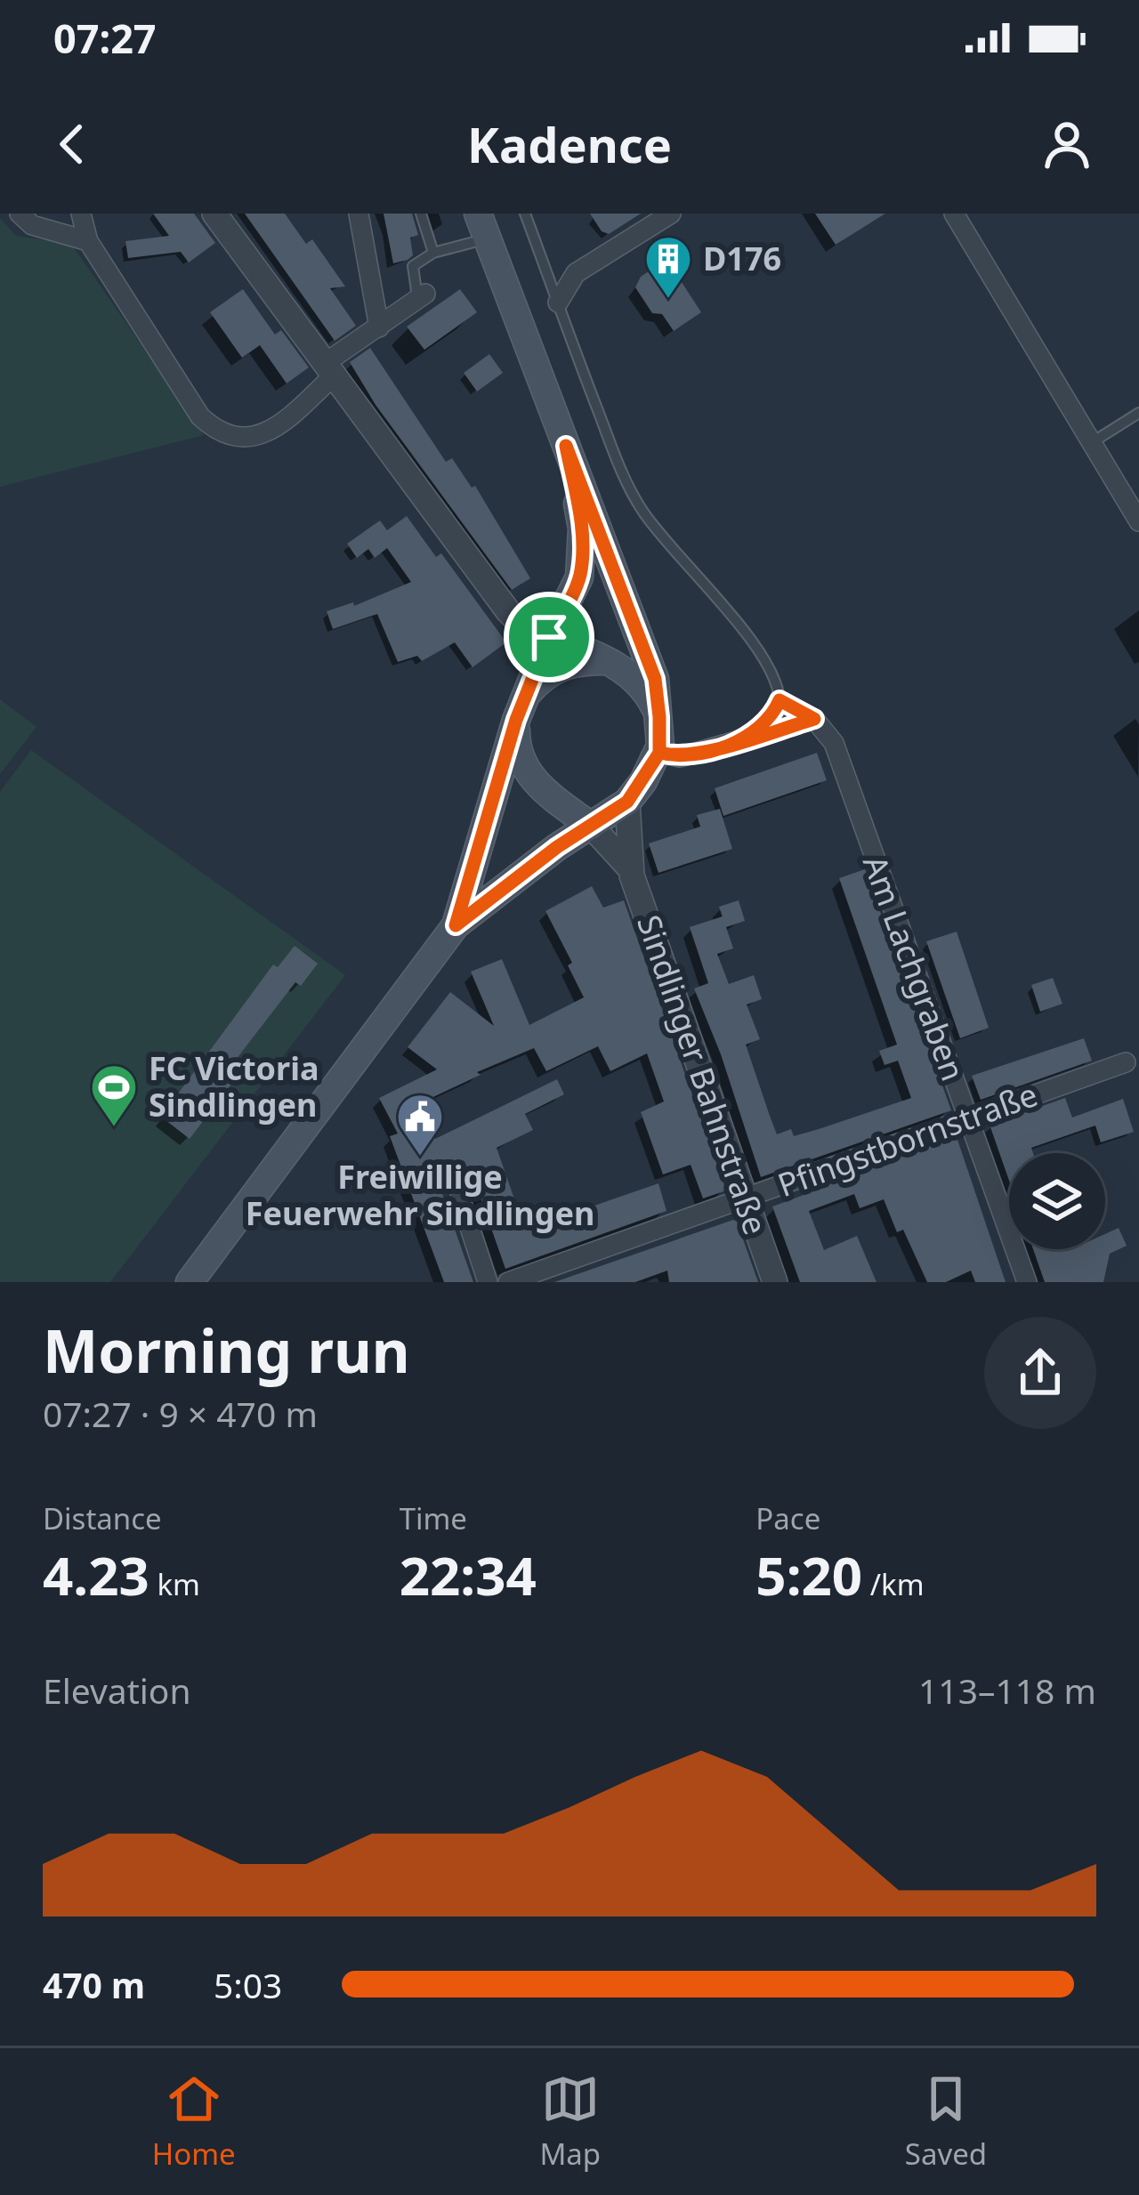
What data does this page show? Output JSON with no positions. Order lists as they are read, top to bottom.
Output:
{
  "streets": {
    "street": ["Am Lachgraben", "Sindlinger Bahnstraße", "Pfingstbornstraße"]
  },
  "crossings": [
    ["Am Lachgraben", "Pfingstbornstraße"],
    ["Sindlinger Bahnstraße", "Pfingstbornstraße"]
  ],
  "places": {
    "building": ["D176"],
    "sports": ["FC Victoria Sindlingen"],
    "public building": ["Freiwillige Feuerwehr Sindlingen"]
  },
  "page": {
    "status": "07:27",
    "header": "Kadence",
    "heading": ["Morning run", "07:27 · 9 × 470 m"],
    "stats": [
      ["Distance", "4.23 km"],
      ["Time", "22:34"],
      ["Pace", "5:20 /km"]
    ],
    "chart": ["Elevation", "113–118 m"],
    "list": [
      {
        "name": "470 m",
        "note": "5:03"
      }
    ],
    "tabs": ["Home", "Map", "Saved"]
  }
}
